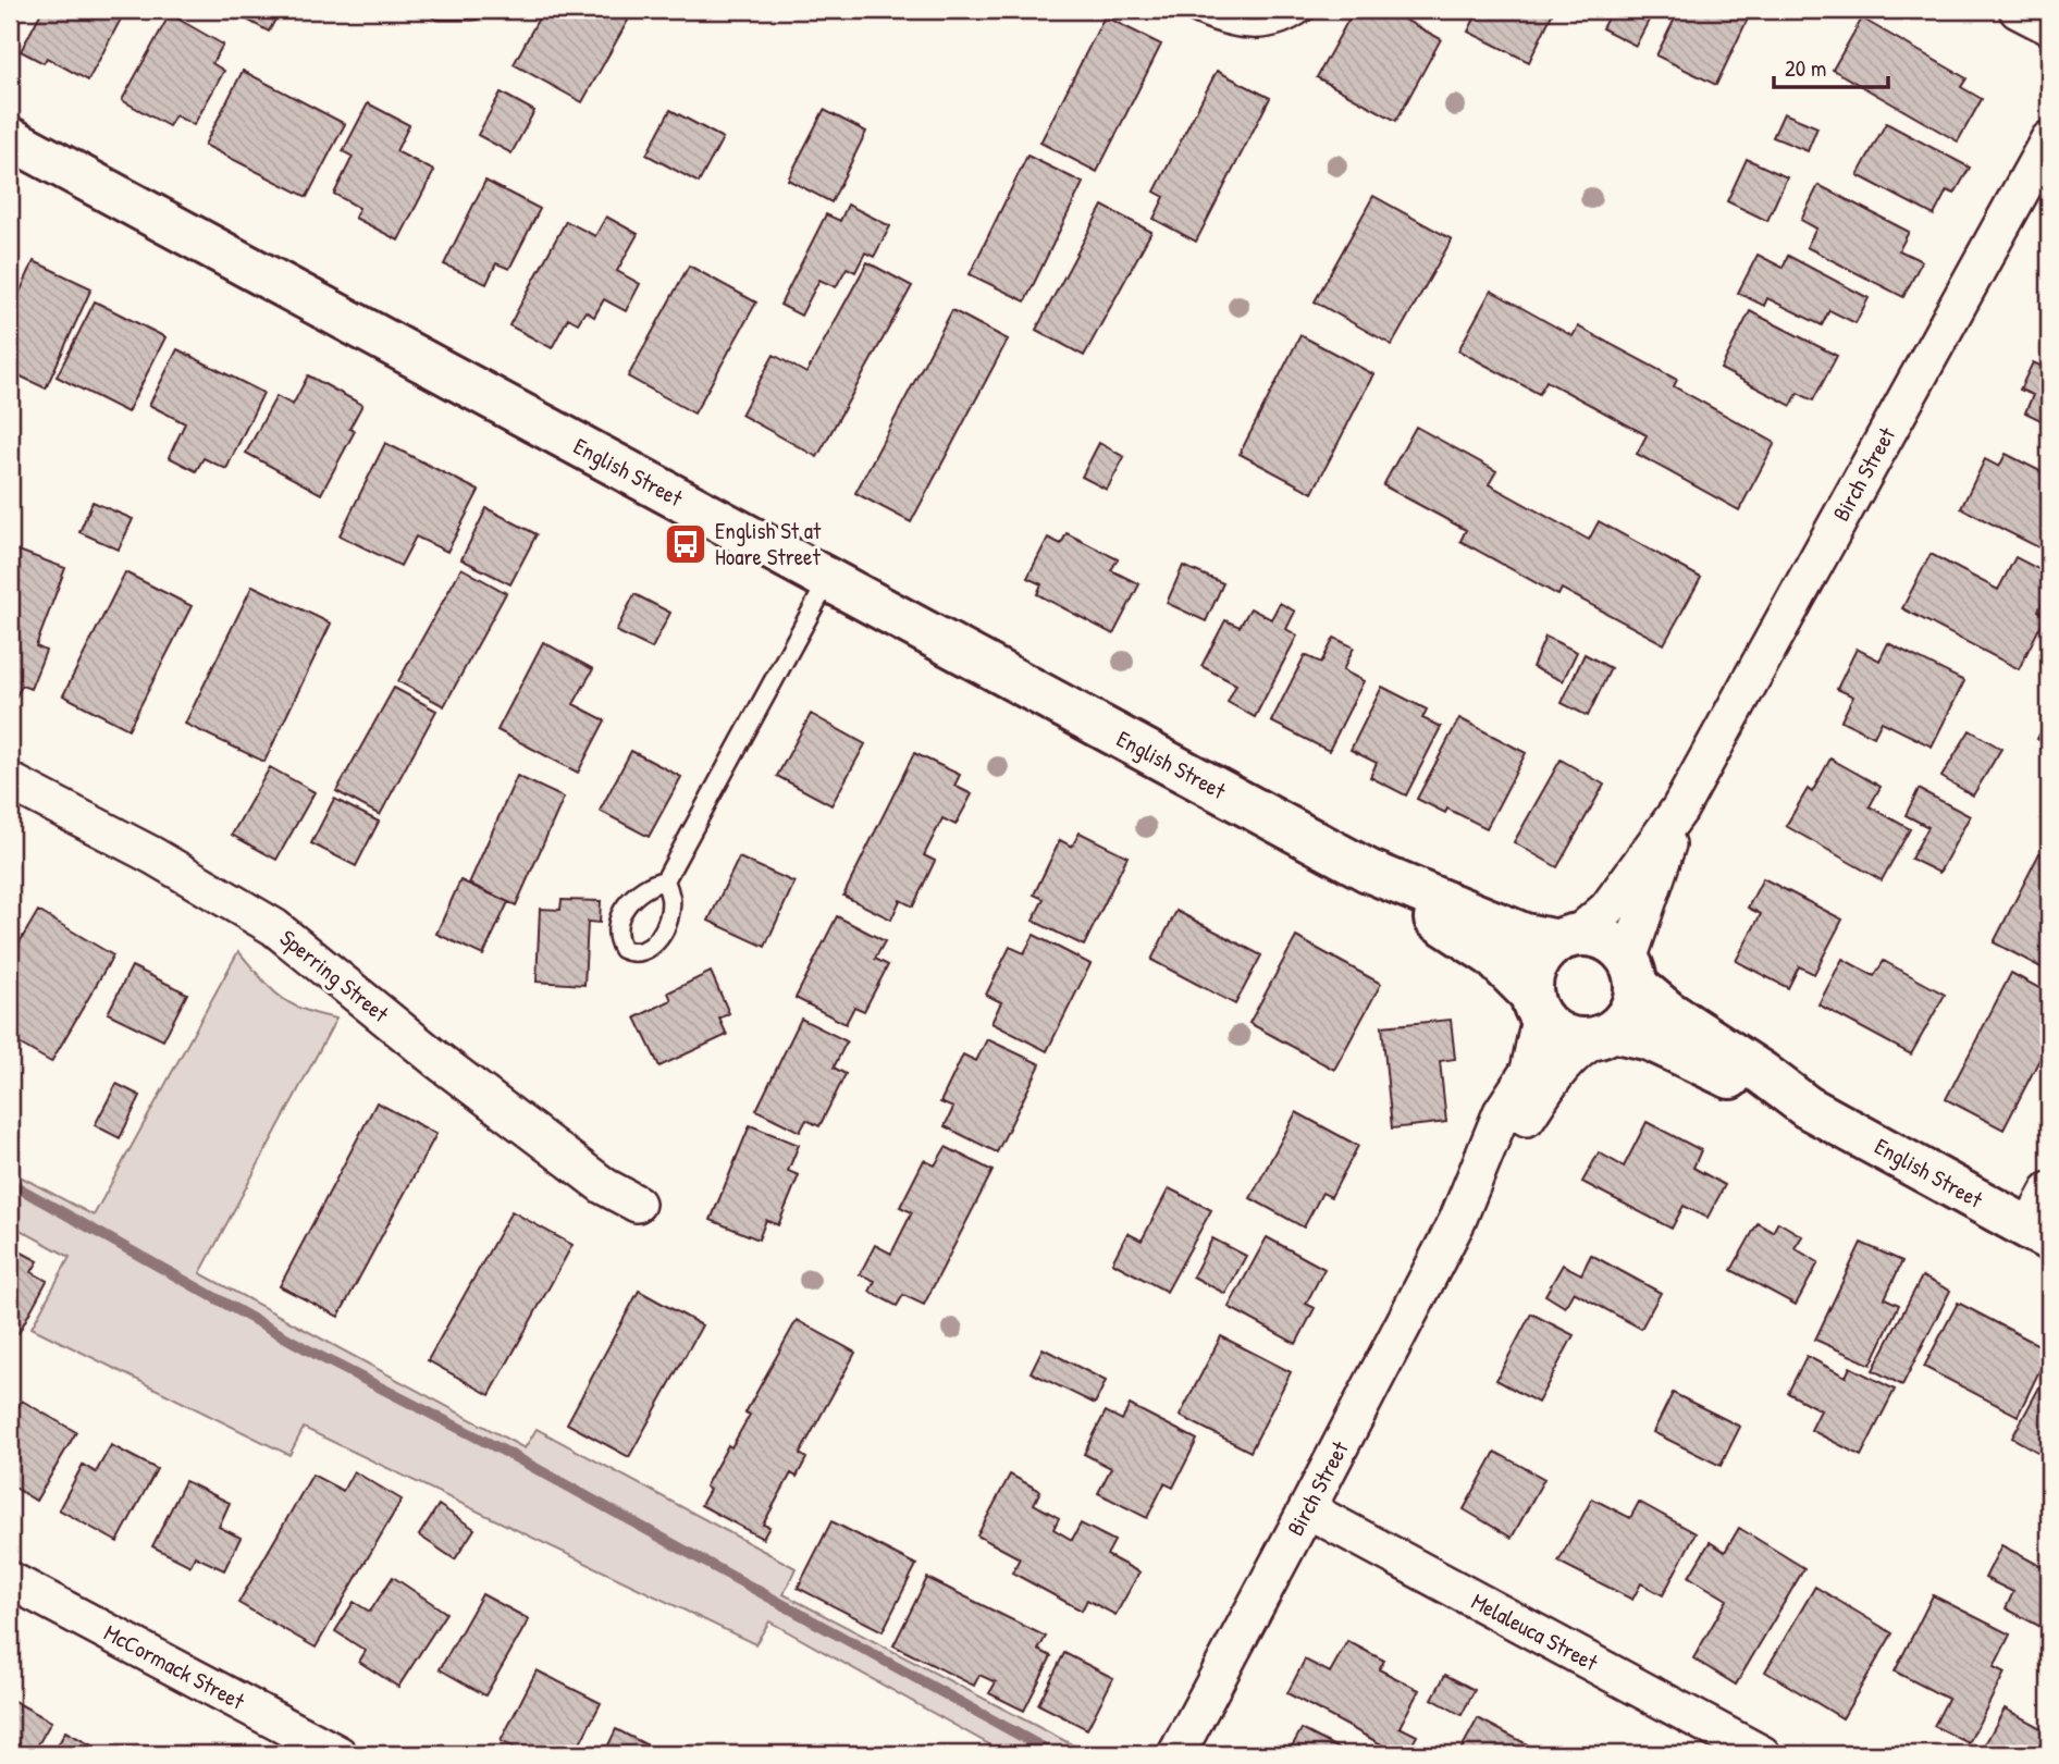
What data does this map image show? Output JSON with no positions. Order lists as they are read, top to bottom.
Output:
{
  "streets": {
    "street": [
      "English Street",
      "Birch Street",
      "Sperring Street",
      "Melaleuca Street",
      "McCormack Street"
    ]
  },
  "crossings": [
    ["English Street", "Birch Street"],
    ["Birch Street", "Melaleuca Street"]
  ],
  "places": {
    "bus stop": ["English St at Hoare Street"]
  },
  "scale_bar": "20 m"
}
